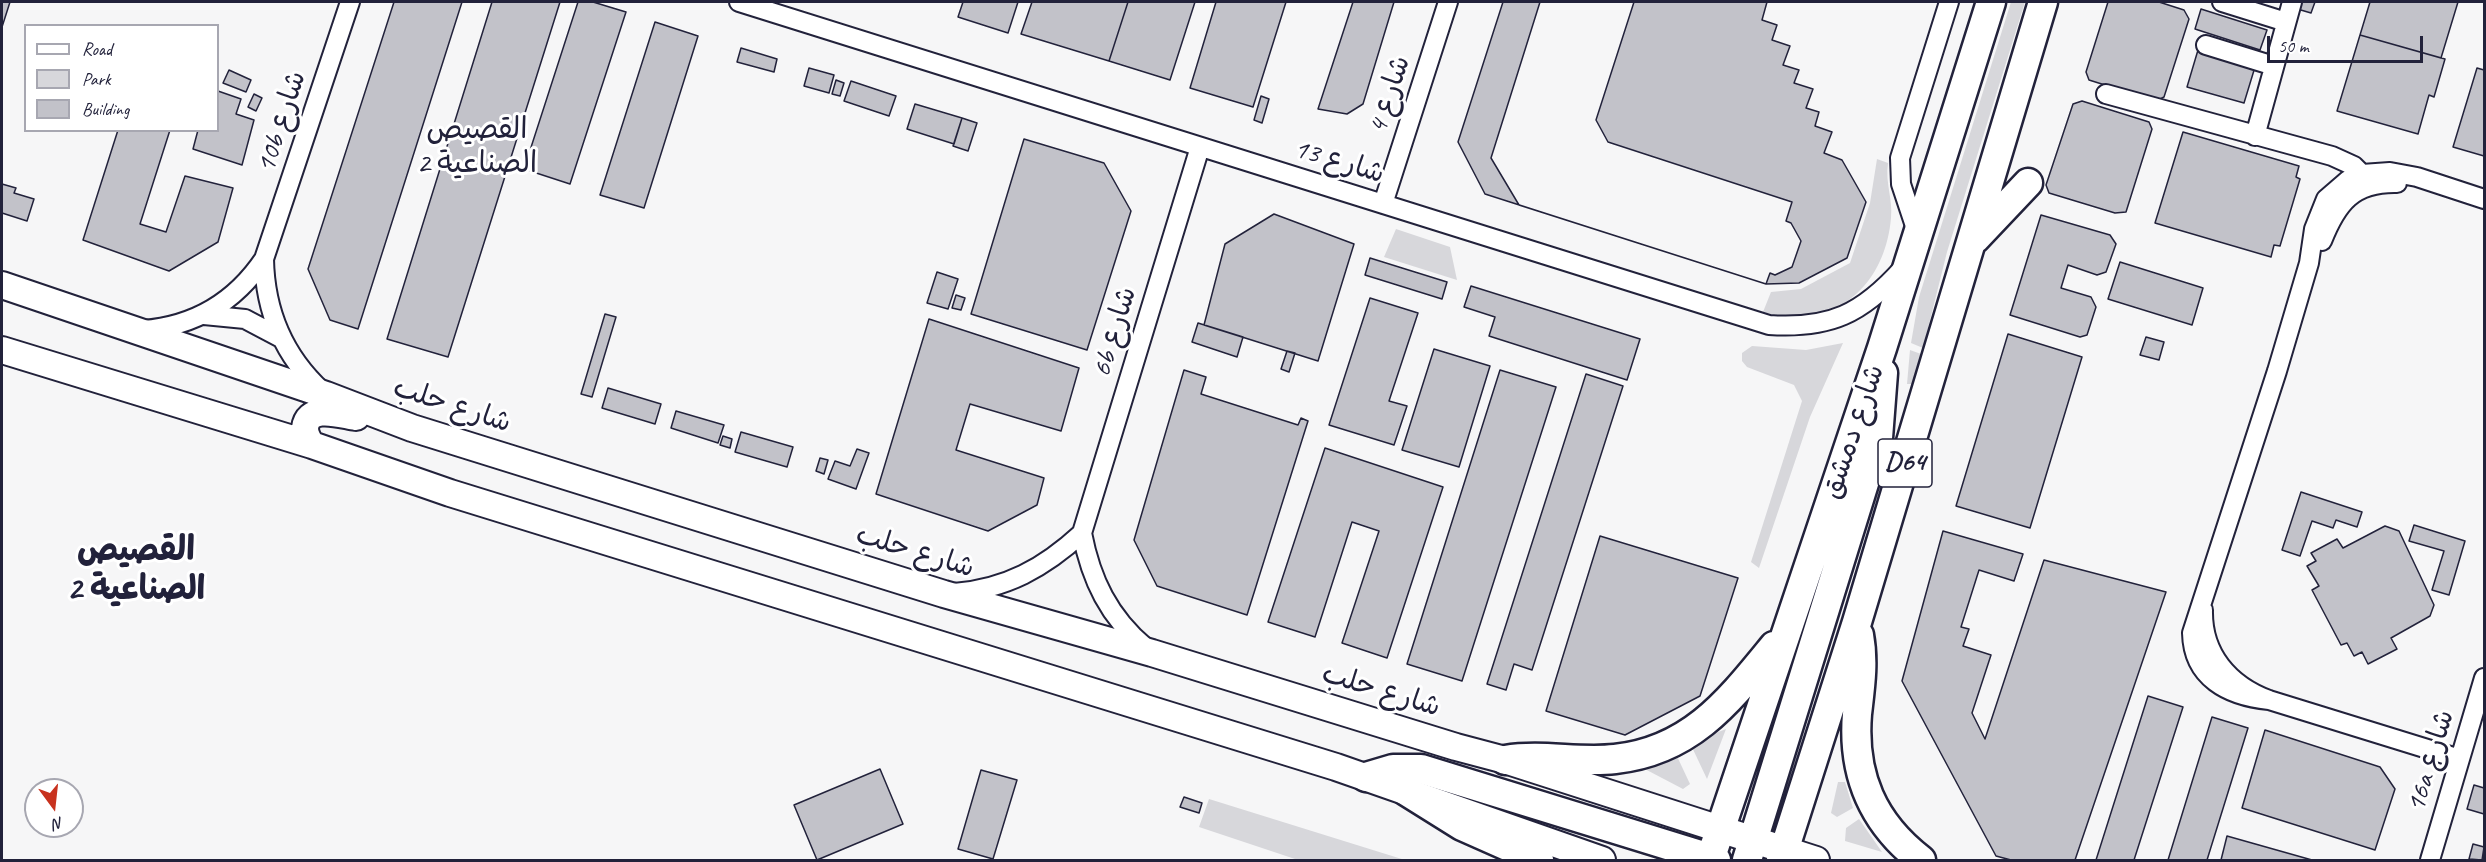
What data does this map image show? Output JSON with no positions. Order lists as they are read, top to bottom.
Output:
{
  "streets": {
    "main road": ["شارع دمشق", "D64"],
    "street": [
      "شارع 4",
      "10b شارع",
      "شارع 13",
      "6b شارع",
      "شارع حلب",
      "16a شارع"
    ]
  },
  "crossings": [
    ["شارع 4", "شارع 13"],
    ["10b شارع", "شارع حلب"],
    ["شارع 13", "6b شارع"],
    ["شارع 13", "شارع دمشق"],
    ["6b شارع", "شارع حلب"],
    ["شارع حلب", "شارع دمشق"]
  ],
  "districts": ["القصيص الصناعية 2", "القصيص الصناعية 2"],
  "legend": ["Road", "Park", "Building"],
  "scale_bar": "50 m",
  "north": "bottom"
}
